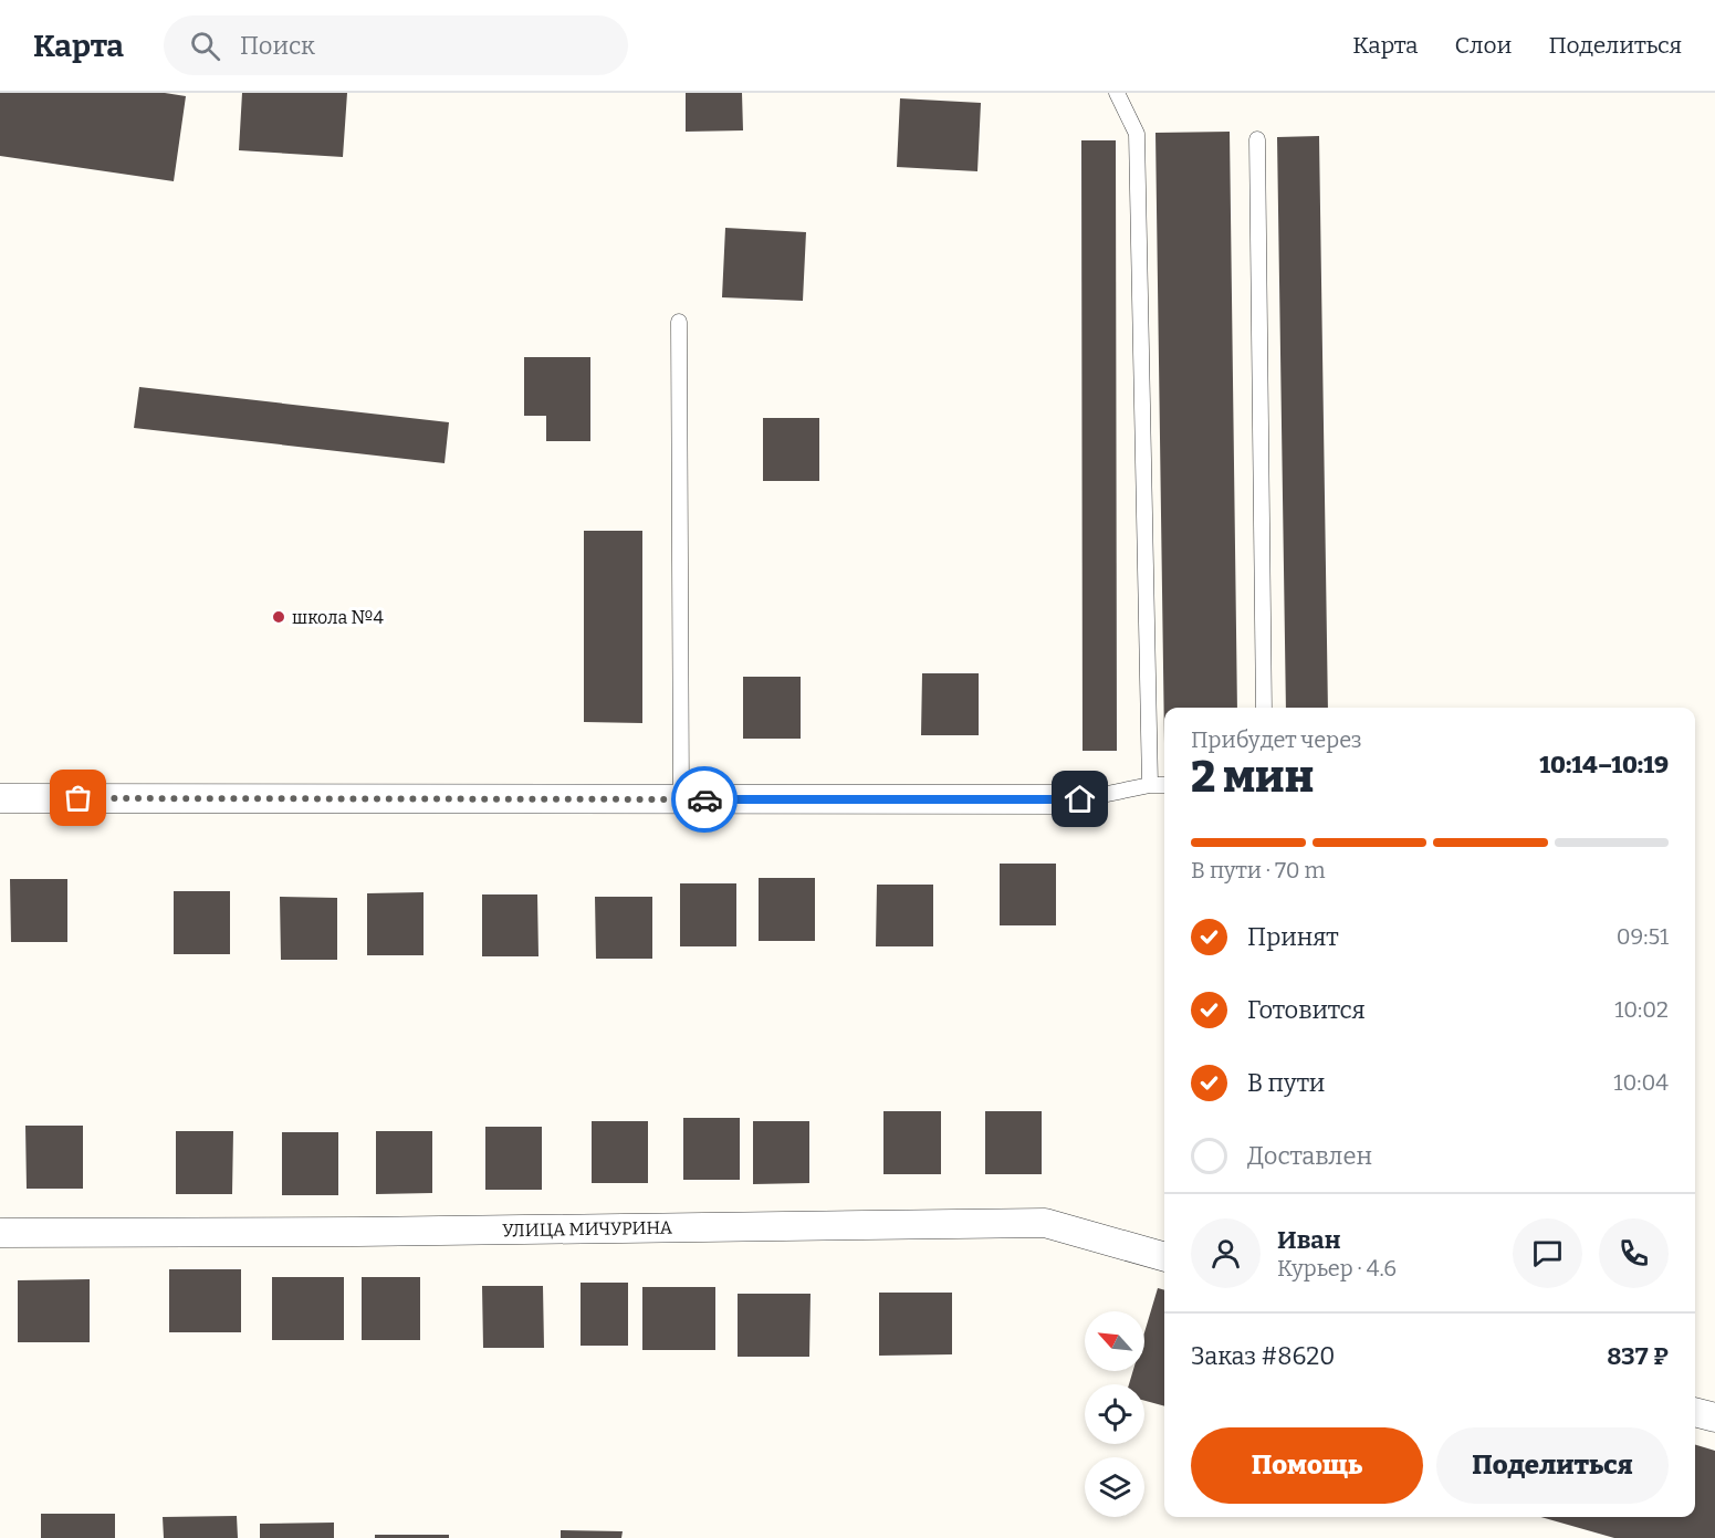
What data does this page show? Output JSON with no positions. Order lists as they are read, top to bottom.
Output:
{
  "streets": {
    "street": ["УЛИЦА МИЧУРИНА"]
  },
  "places": ["школа №4"],
  "north": "top left",
  "page": {
    "header": "Карта",
    "search": "Поиск",
    "nav": ["Карта", "Слои", "Поделиться"],
    "heading": ["2 мин", "Прибудет через", "10:14–10:19"],
    "panel": [
      "Иван",
      "Курьер · 4.6",
      "Заказ #8620",
      "837 ₽"
    ],
    "bar": "В пути · 70 m",
    "list": [
      ["Принят", "09:51"],
      ["Готовится", "10:02"],
      ["В пути", "10:04"],
      "Доставлен"
    ],
    "buttons": ["Помощь", "Поделиться"]
  }
}
